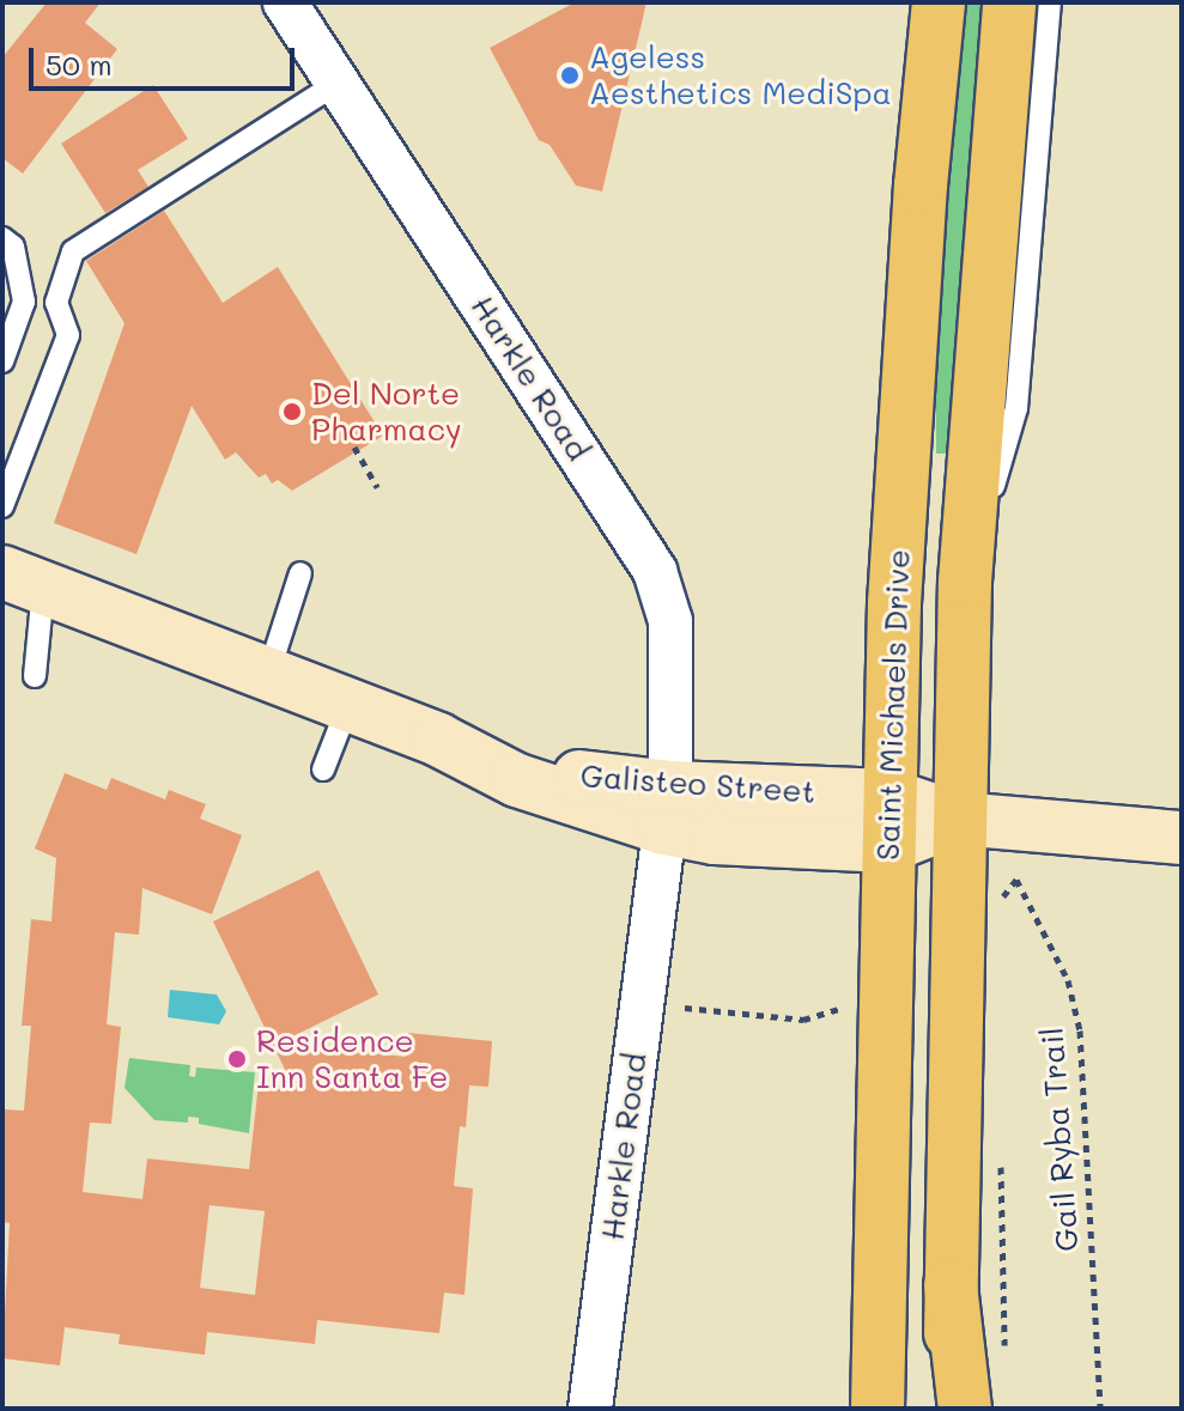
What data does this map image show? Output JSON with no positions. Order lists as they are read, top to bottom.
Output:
{
  "streets": {
    "main road": ["Saint Michaels Drive"],
    "street": ["Harkle Road", "Galisteo Street"],
    "path": ["Gail Ryba Trail"]
  },
  "crossings": [
    ["Harkle Road", "Galisteo Street"],
    ["Saint Michaels Drive", "Galisteo Street"]
  ],
  "places": ["Ageless Aesthetics MediSpa", "Del Norte Pharmacy", "Residence Inn Santa Fe"],
  "scale_bar": "50 m"
}
